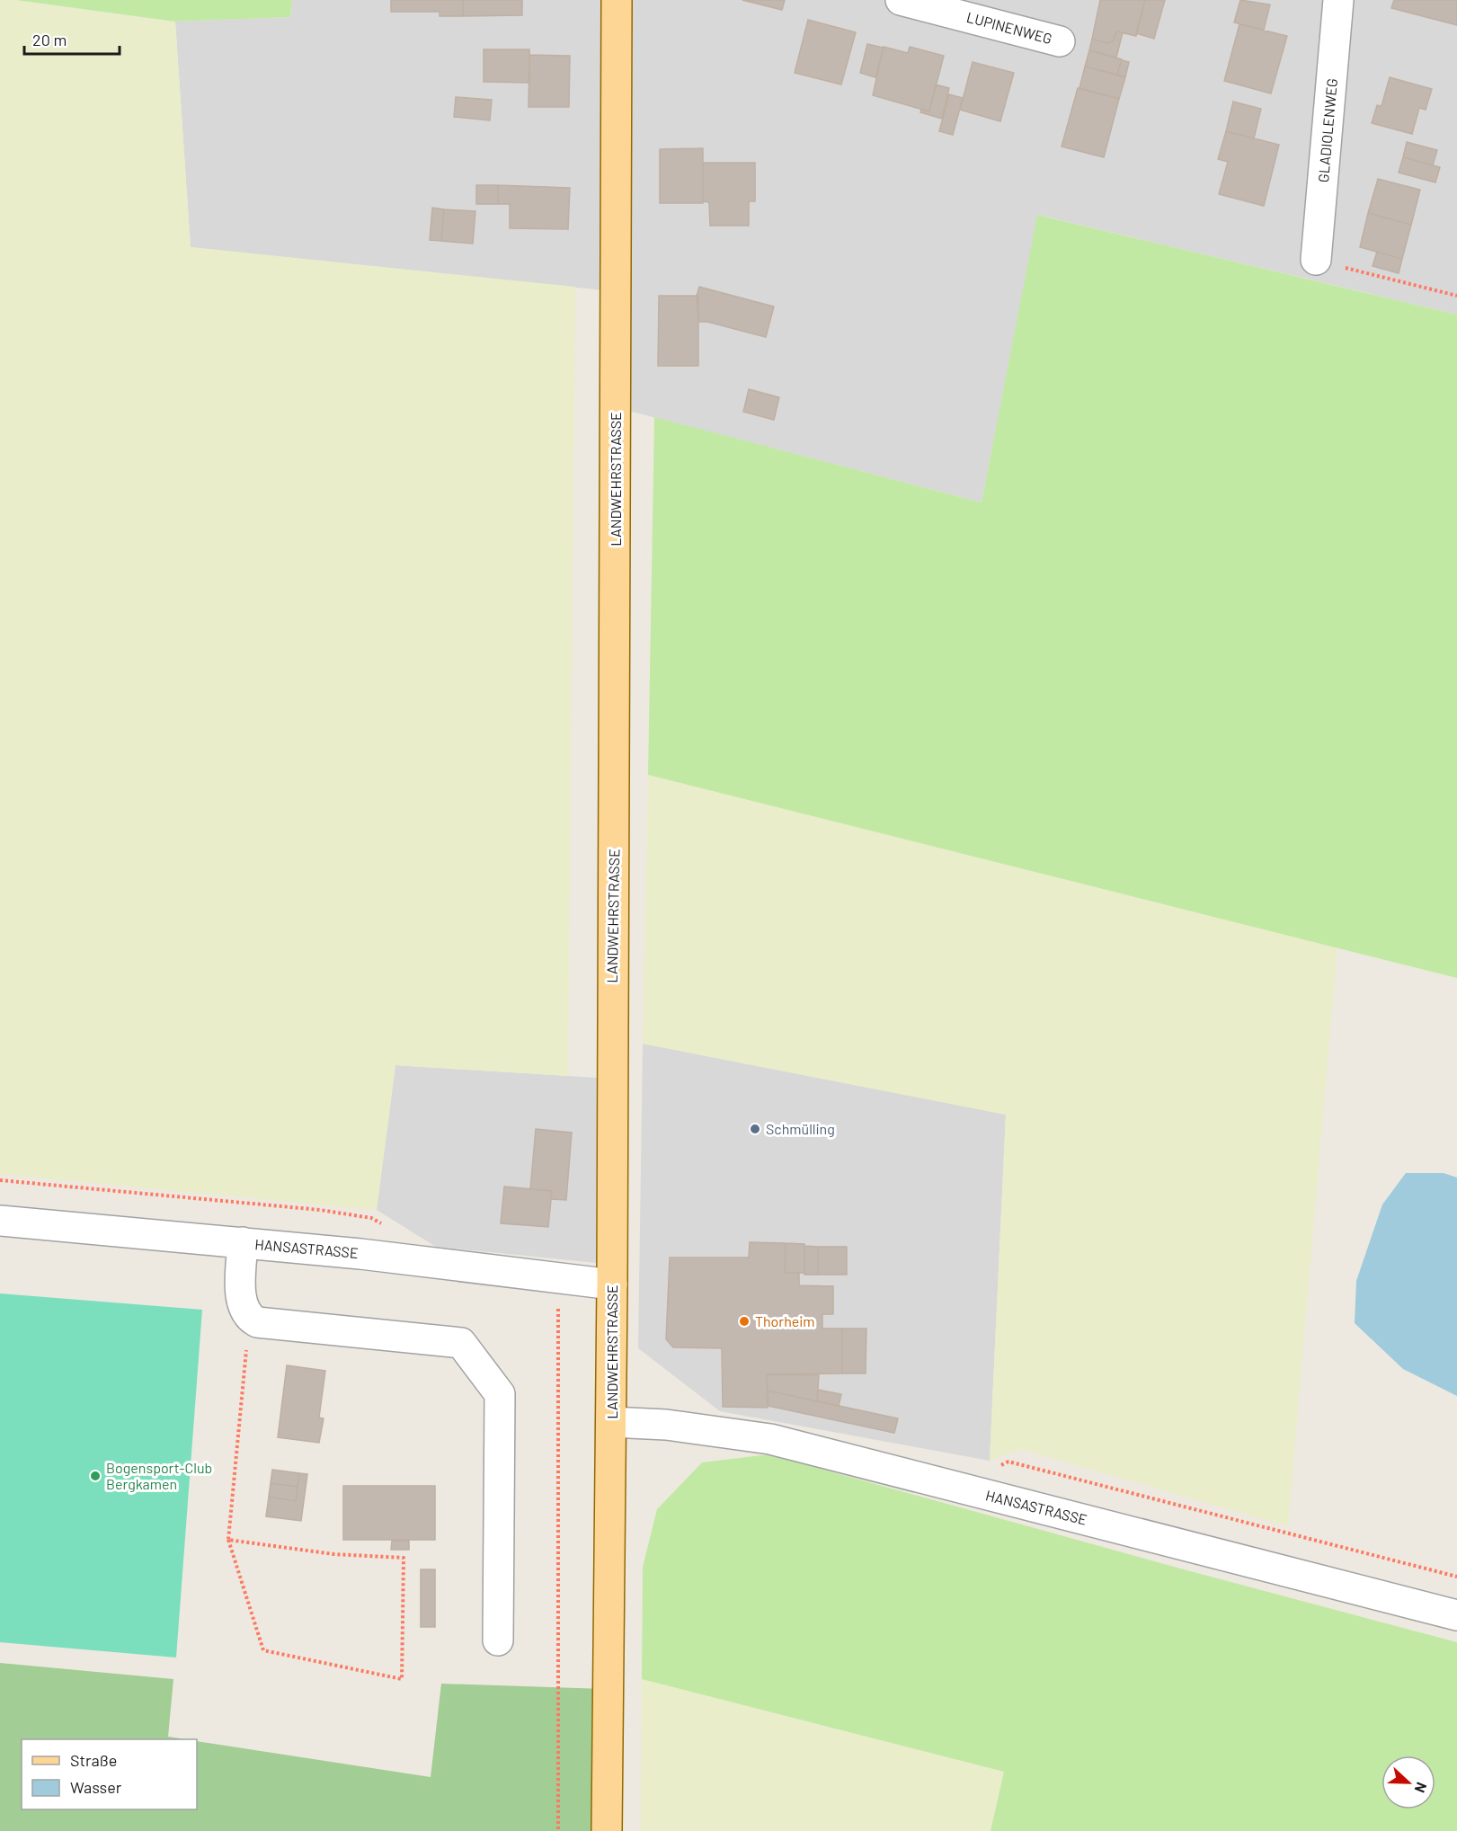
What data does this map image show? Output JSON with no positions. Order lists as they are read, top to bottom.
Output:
{
  "streets": {
    "main road": ["LANDWEHRSTRASSE"],
    "street": ["LUPINENWEG", "GLADIOLENWEG", "HANSASTRASSE"]
  },
  "crossings": [
    ["LANDWEHRSTRASSE", "HANSASTRASSE"]
  ],
  "places": ["Schmülling", "Thorheim", "Bogensport-Club Bergkamen"],
  "legend": ["Straße", "Wasser"],
  "scale_bar": "20 m",
  "north": "right"
}
